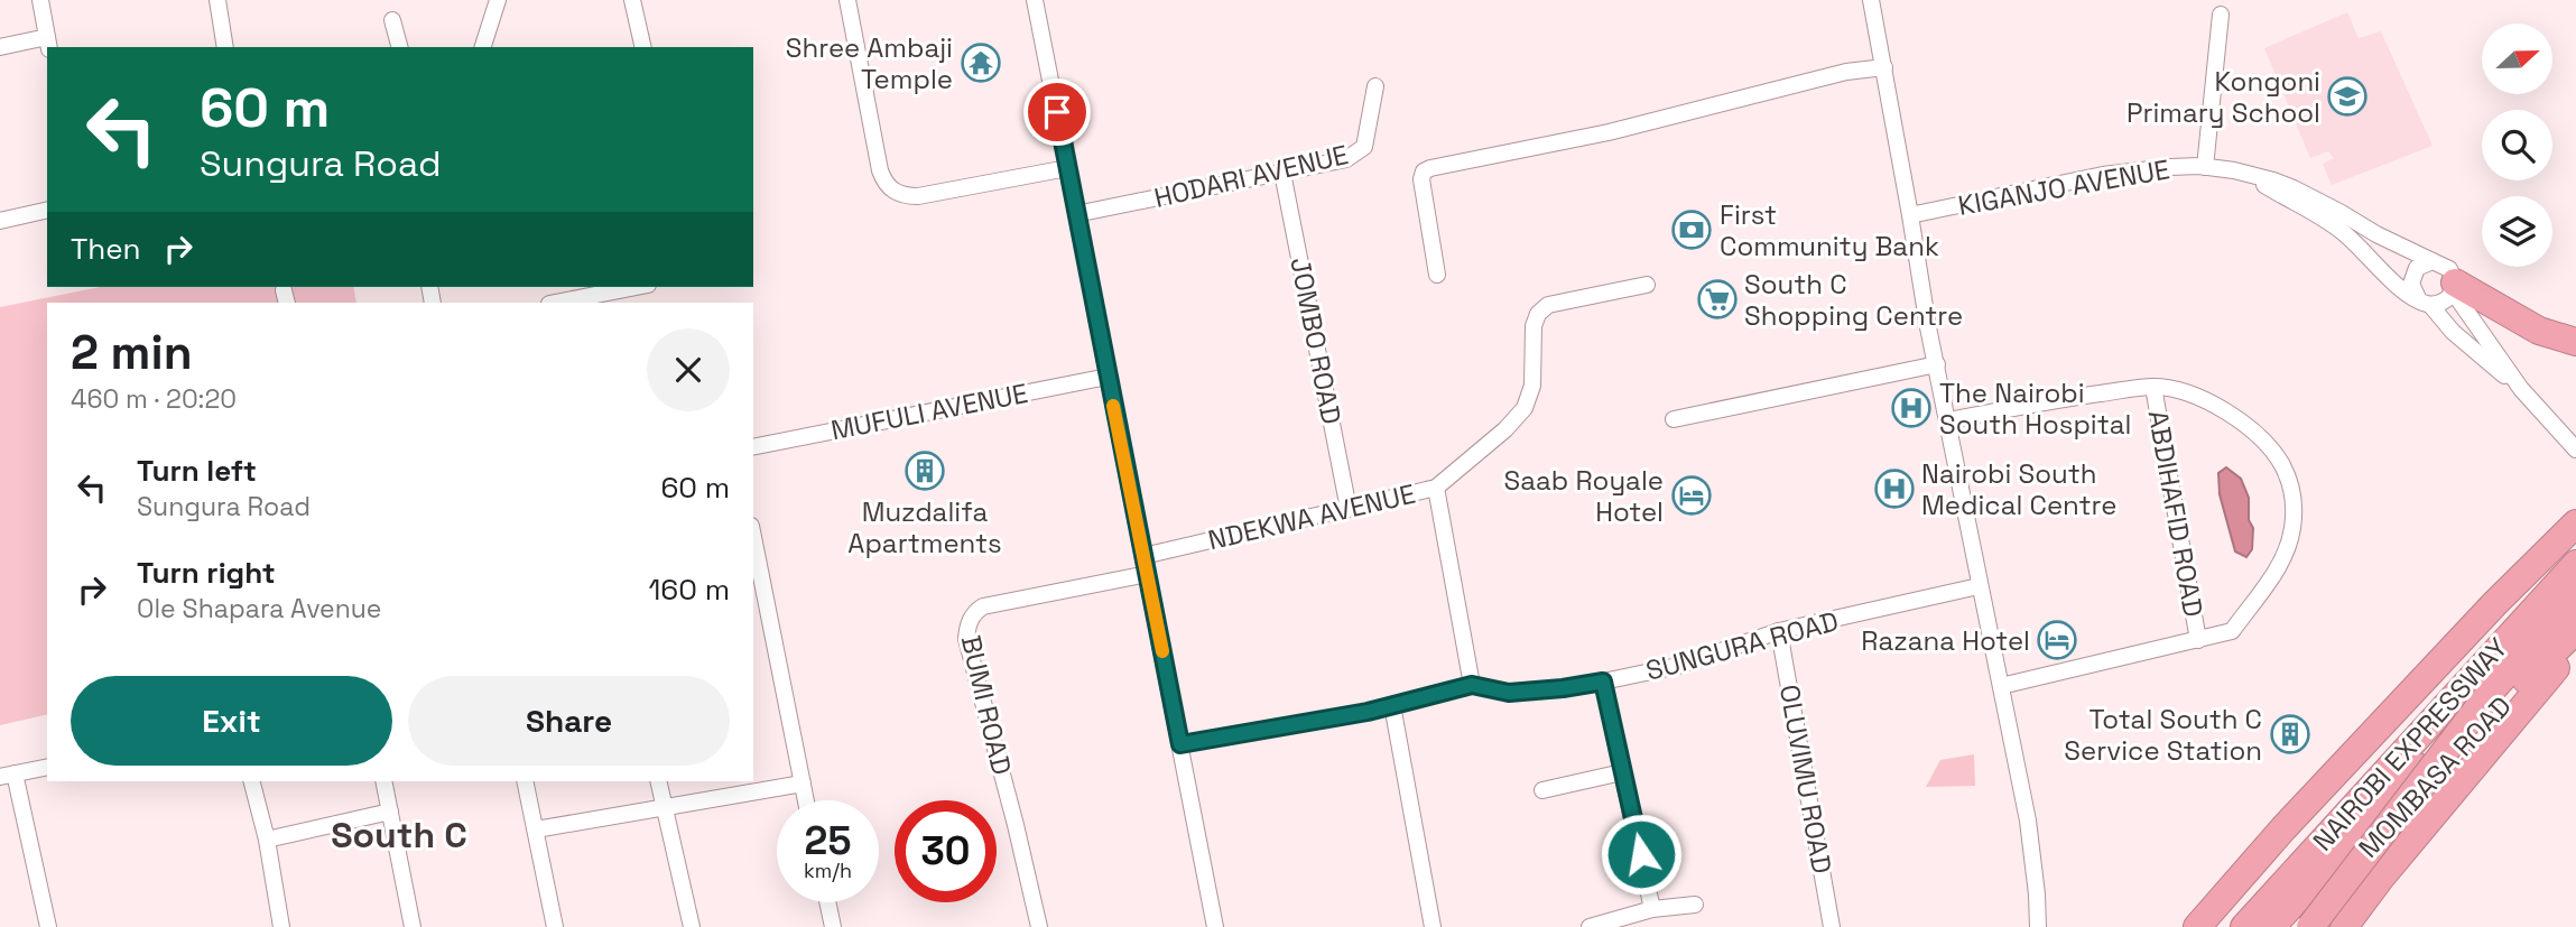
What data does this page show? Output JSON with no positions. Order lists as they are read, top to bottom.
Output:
{
  "streets": {
    "highway": ["NAIROBI EXPRESSWAY", "MOMBASA ROAD"],
    "street": [
      "HODARI AVENUE",
      "KIGANJO AVENUE",
      "JOMBO ROAD",
      "MUFULI AVENUE",
      "ABDIHAFID ROAD",
      "NDEKWA AVENUE",
      "SUNGURA ROAD",
      "BUMI ROAD",
      "OLUVIMU ROAD"
    ]
  },
  "crossings": [
    ["HODARI AVENUE", "JOMBO ROAD"],
    ["JOMBO ROAD", "NDEKWA AVENUE"],
    ["SUNGURA ROAD", "OLUVIMU ROAD"]
  ],
  "districts": ["South C"],
  "places": {
    "temple": ["Shree Ambaji Temple"],
    "school or university": ["Kongoni Primary School"],
    "bank": ["First Community Bank"],
    "supermarket": ["South C Shopping Centre"],
    "hospital": ["The Nairobi South Hospital", "Nairobi South Medical Centre"],
    "building": ["Muzdalifa Apartments", "Total South C Service Station"],
    "hotel": ["Saab Royale Hotel", "Razana Hotel"]
  },
  "north": "right",
  "page": {
    "turn": ["60 m", "Sungura Road"],
    "then": "Then",
    "heading": ["2 min", "460 m · 20:20"],
    "list": [
      {
        "name": "Turn left",
        "note": "Sungura Road",
        "value": "60 m"
      },
      {
        "name": "Turn right",
        "note": "Ole Shapara Avenue",
        "value": "160 m"
      }
    ],
    "buttons": ["Exit", "Share"],
    "speed": "25 km/h",
    "limit": "30"
  }
}
